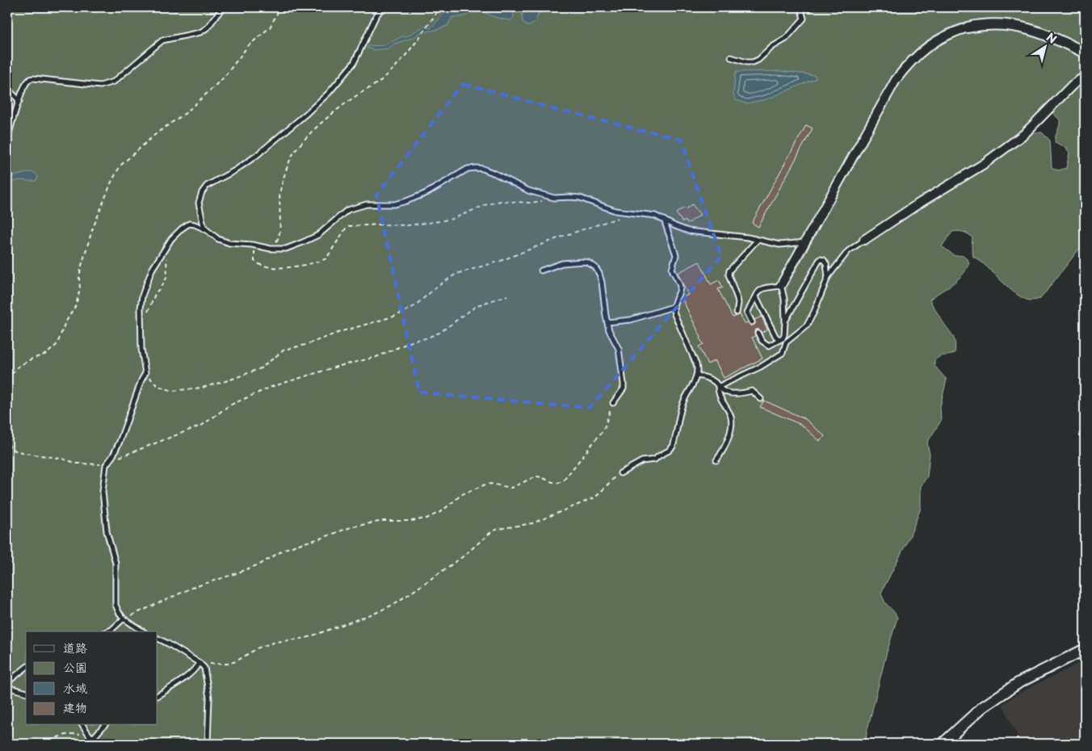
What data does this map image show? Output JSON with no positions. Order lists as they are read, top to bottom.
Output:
{
  "legend": [
    "道路",
    "公園",
    "水域",
    "建物"
  ],
  "north": "top right"
}
